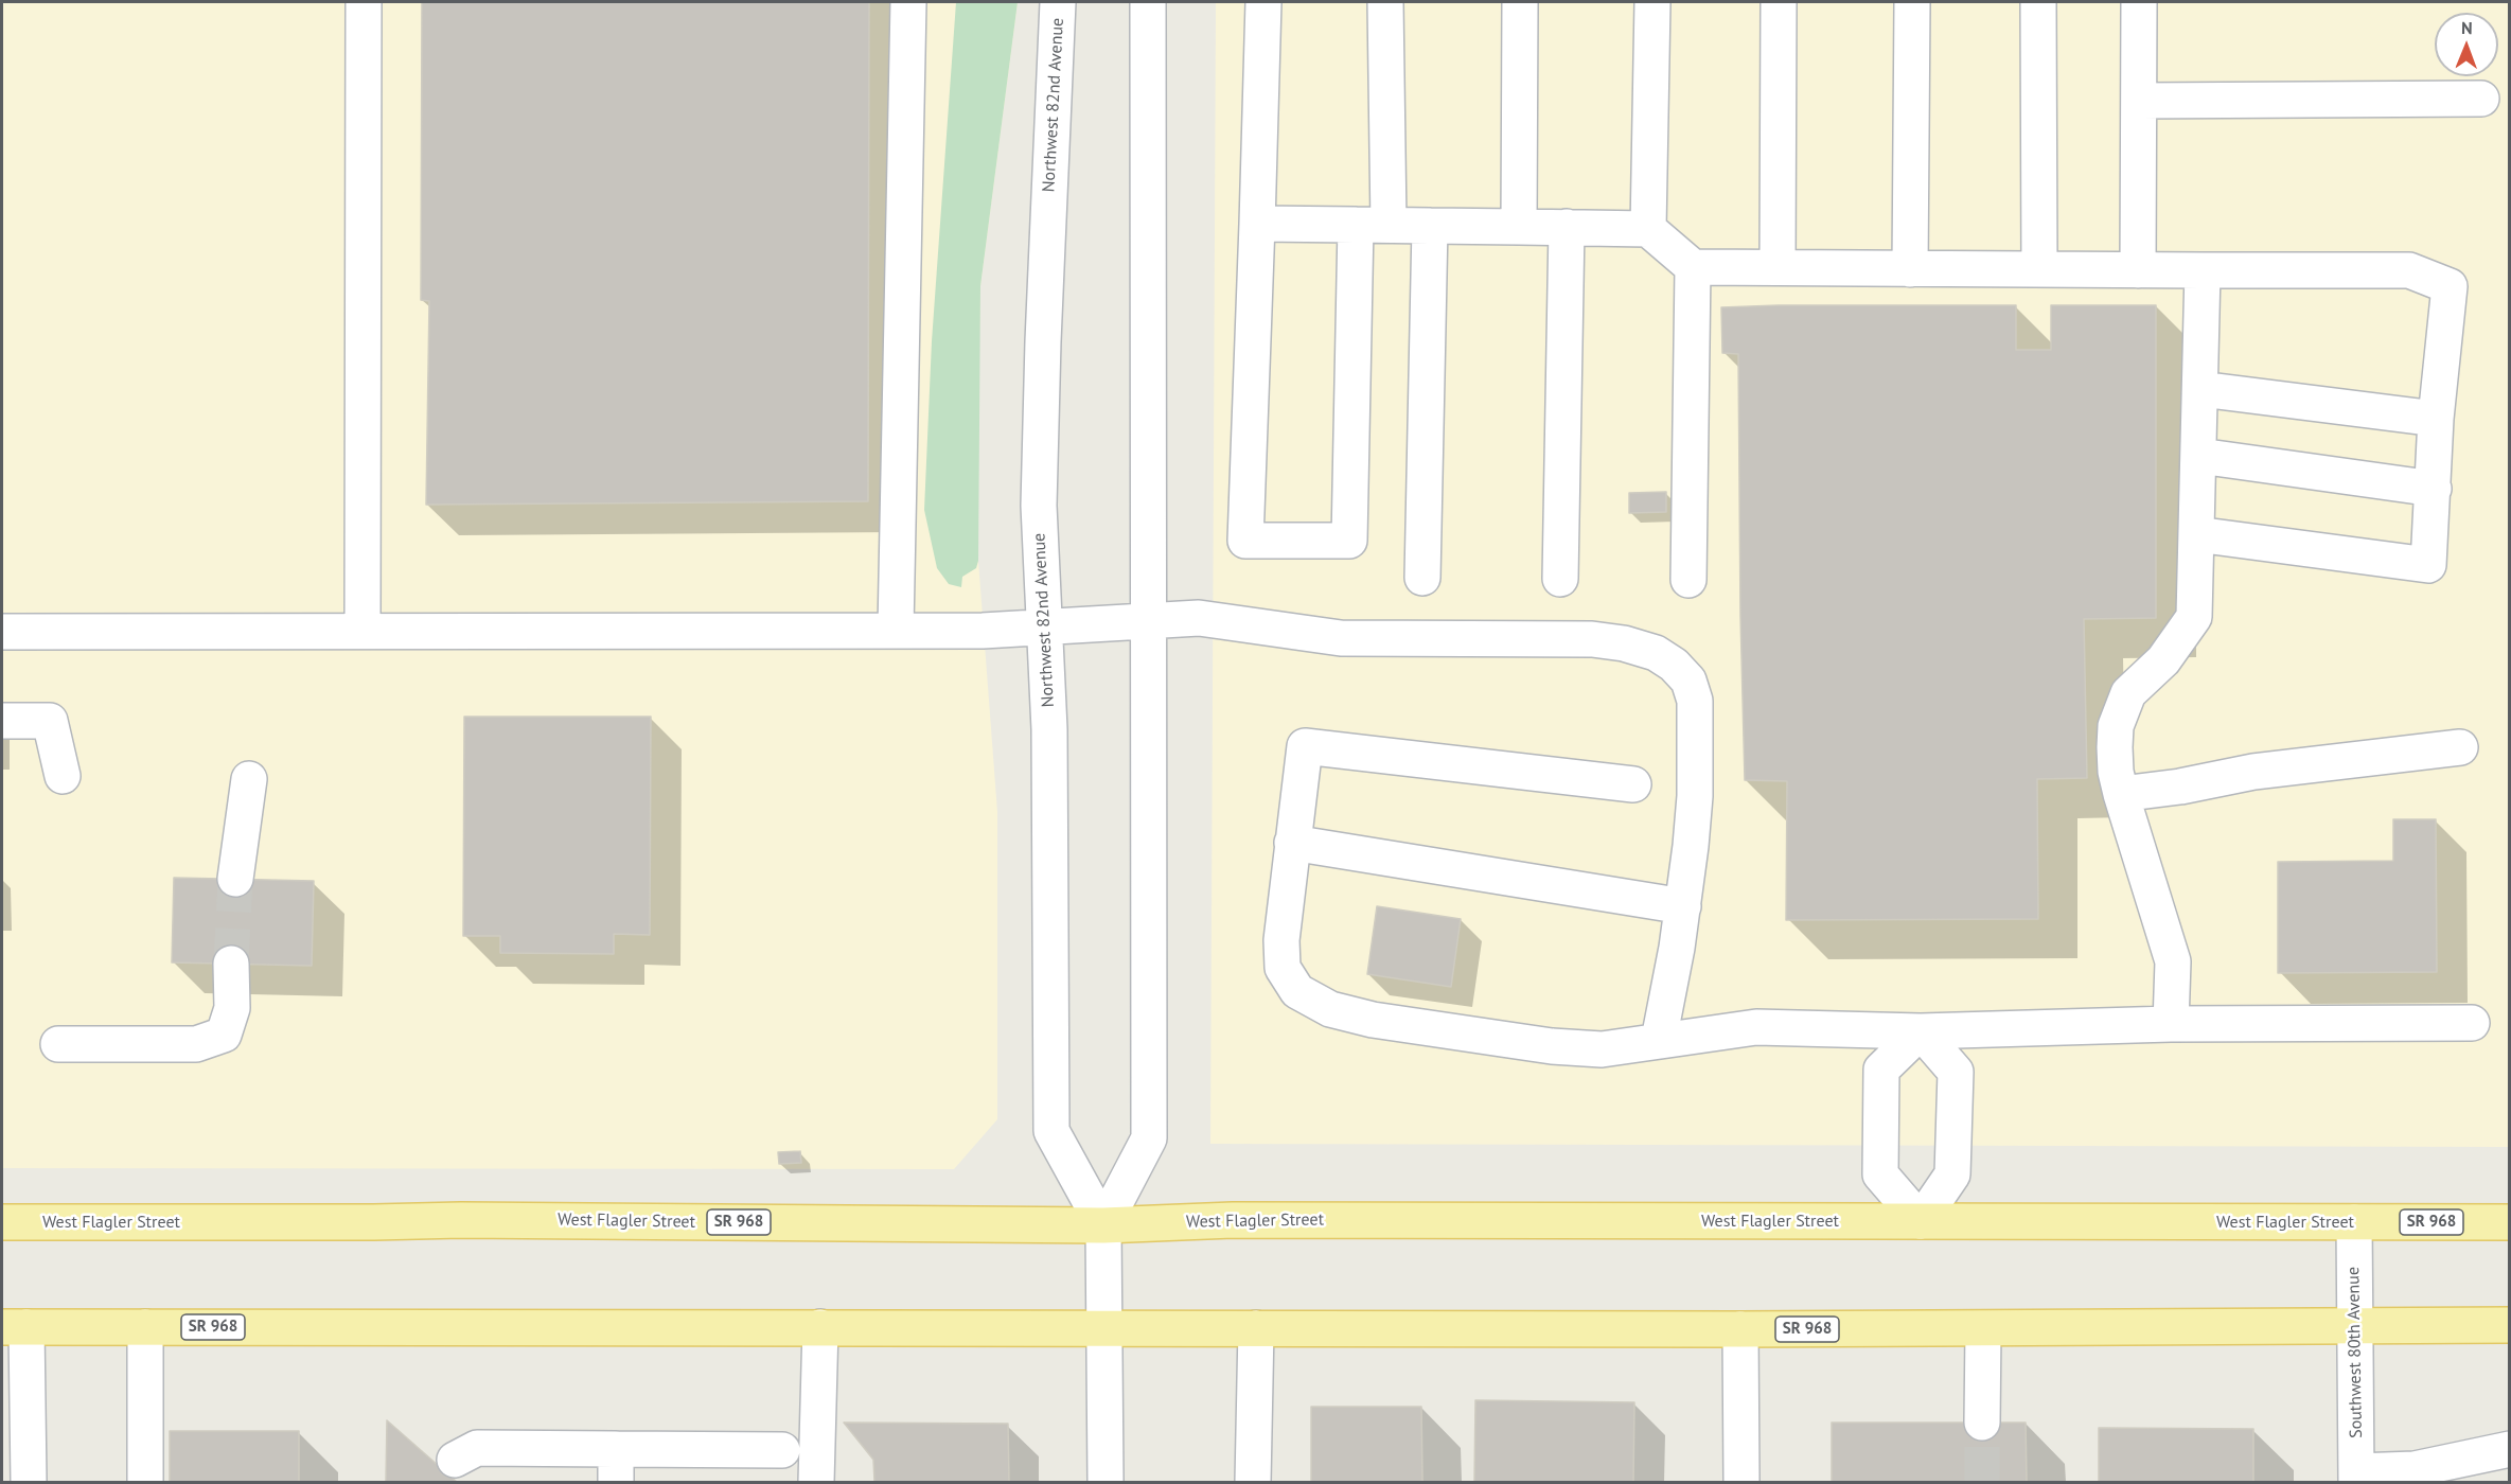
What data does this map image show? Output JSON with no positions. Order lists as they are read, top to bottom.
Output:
{
  "streets": {
    "main road": ["West Flagler Street", "SR 968"],
    "street": ["Northwest 82nd Avenue", "Southwest 80th Avenue"]
  },
  "crossings": [
    ["Northwest 82nd Avenue", "West Flagler Street"],
    ["Northwest 82nd Avenue", "SR 968"],
    ["West Flagler Street", "Southwest 80th Avenue"],
    ["SR 968", "Southwest 80th Avenue"]
  ],
  "north": "top"
}
